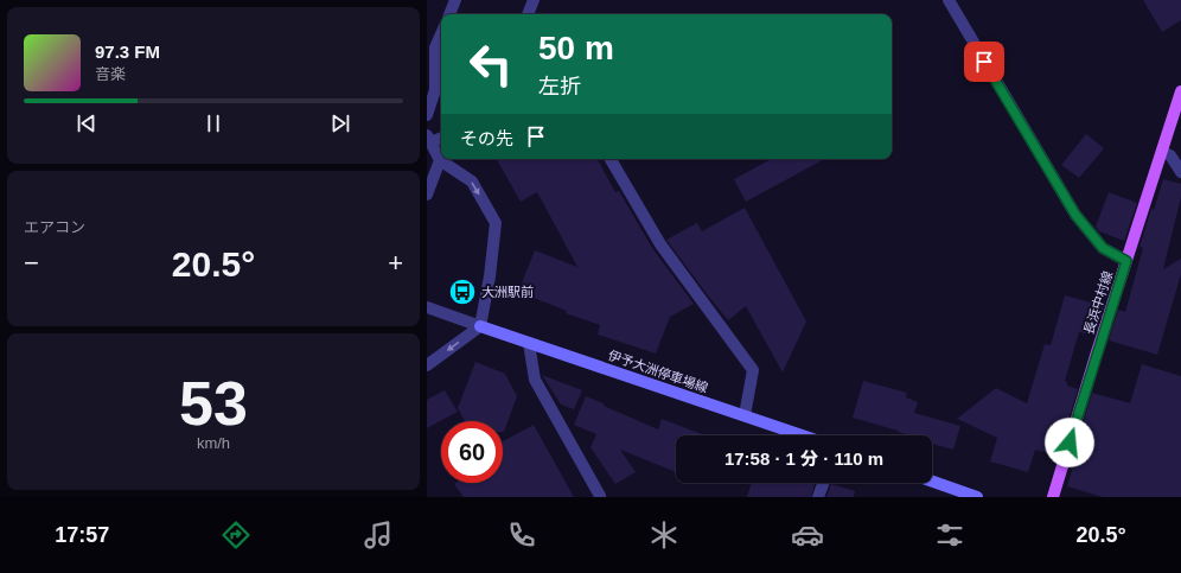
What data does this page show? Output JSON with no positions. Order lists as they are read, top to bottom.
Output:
{
  "streets": {
    "main road": ["長浜中村線", "伊予大洲停車場線"]
  },
  "places": {
    "bus stop": ["大洲駅前"]
  },
  "page": {
    "turn": ["50 m", "左折"],
    "song": ["97.3 FM", "音楽"],
    "then": "その先",
    "tile": [
      "エアコン",
      ["53", "km/h"]
    ],
    "heat": ["−", "20.5°", "+"],
    "limit": "60",
    "trip": "17:58 · 1 分 · 110 m",
    "tabs": ["17:57", "20.5°"]
  }
}
